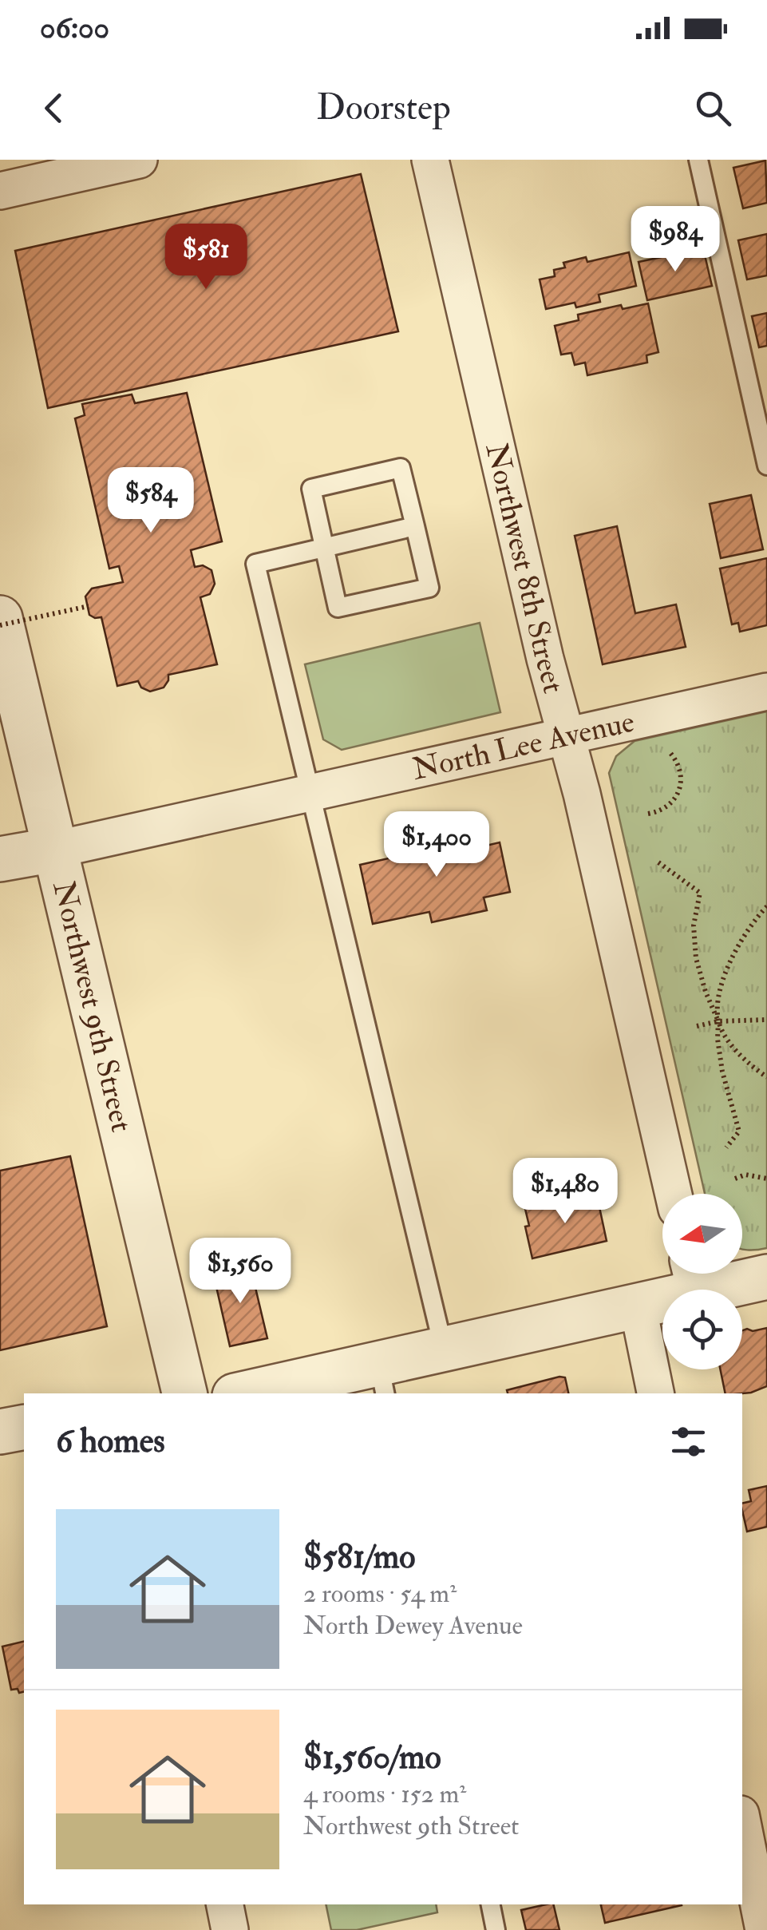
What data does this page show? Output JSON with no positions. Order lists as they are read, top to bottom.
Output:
{
  "streets": {
    "street": ["Northwest 8th Street", "North Lee Avenue", "Northwest 9th Street"]
  },
  "crossings": [
    ["Northwest 8th Street", "North Lee Avenue"],
    ["North Lee Avenue", "Northwest 9th Street"]
  ],
  "north": "left",
  "page": {
    "status": "06:00",
    "header": "Doorstep",
    "price": [
      "$984",
      "$581",
      "$584",
      "$1,400",
      "$1,480",
      "$1,560"
    ],
    "heading": "6 homes",
    "list": [
      {
        "name": "$581/mo",
        "note": "2 rooms · 54 m² · North Dewey Avenue"
      },
      {
        "name": "$1,560/mo",
        "note": "4 rooms · 152 m² · Northwest 9th Street"
      }
    ]
  }
}
